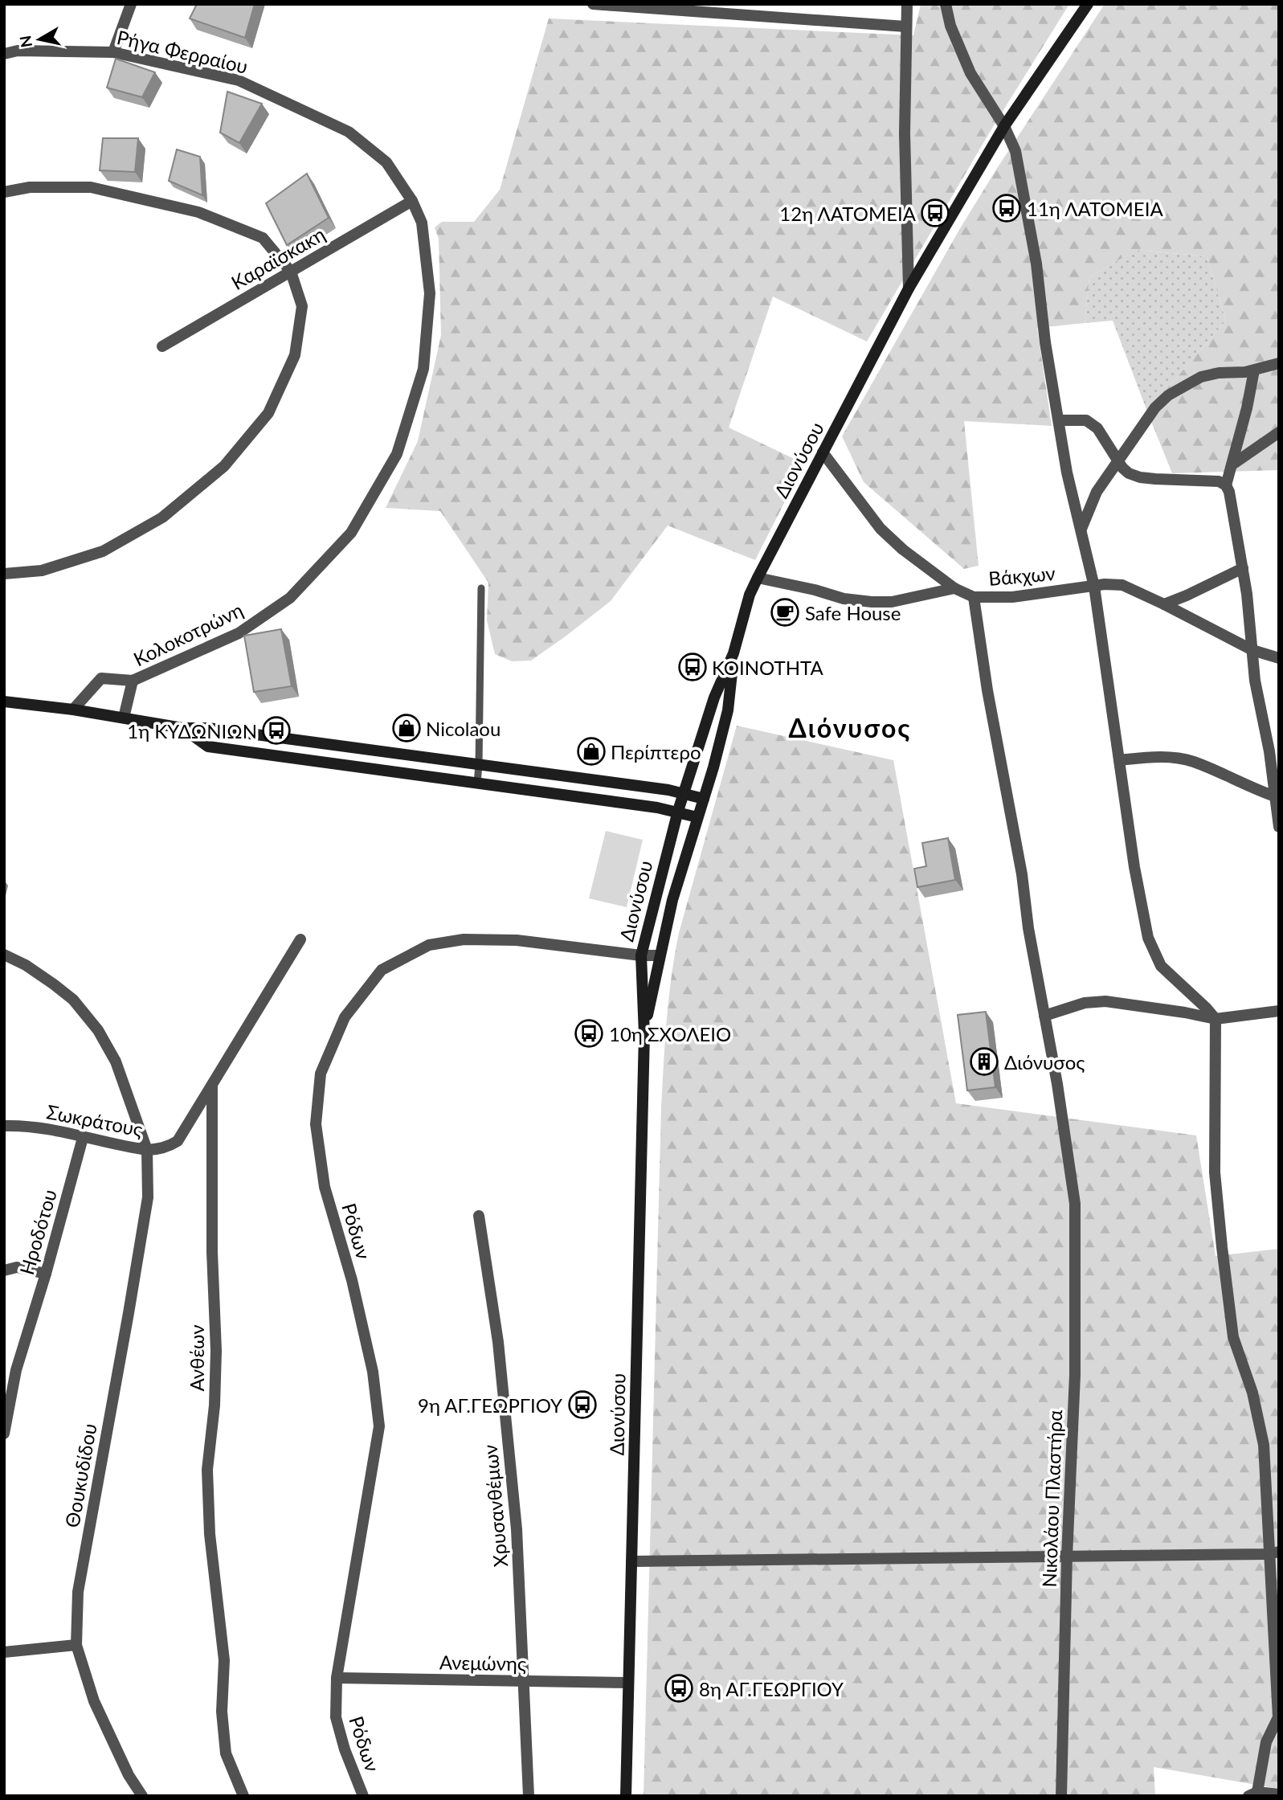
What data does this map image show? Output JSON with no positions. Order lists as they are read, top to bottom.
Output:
{
  "streets": {
    "main road": ["Διονύσου"],
    "street": [
      "Ρήγα Φερραίου",
      "Καραϊσκακη",
      "Βάκχων",
      "Κολοκοτρώνη",
      "Σωκράτους",
      "Ρόδων",
      "Ηροδότου",
      "Ανθέων",
      "Θουκυδίδου",
      "Νικολάου Πλαστήρα",
      "Χρυσανθέμων",
      "Ανεμώνης"
    ]
  },
  "crossings": [
    ["Ρήγα Φερραίου", "Καραϊσκακη"],
    ["Ρήγα Φερραίου", "Κολοκοτρώνη"],
    ["Καραϊσκακη", "Κολοκοτρώνη"],
    ["Διονύσου", "Βάκχων"],
    ["Διονύσου", "Ρόδων"],
    ["Διονύσου", "Ανεμώνης"],
    ["Βάκχων", "Νικολάου Πλαστήρα"],
    ["Σωκράτους", "Ηροδότου"],
    ["Σωκράτους", "Ανθέων"],
    ["Σωκράτους", "Θουκυδίδου"],
    ["Ρόδων", "Ανεμώνης"],
    ["Χρυσανθέμων", "Ανεμώνης"]
  ],
  "districts": ["Διόνυσος"],
  "places": {
    "bus stop": [
      "11η ΛΑΤΟΜΕΙΑ",
      "12η ΛΑΤΟΜΕΙΑ",
      "ΚΟΙΝΟΤΗΤΑ",
      "1η ΚΥΔΩΝΙΩΝ",
      "10η ΣΧΟΛΕΙΟ",
      "9η ΑΓ.ΓΕΩΡΓΙΟΥ",
      "8η ΑΓ.ΓΕΩΡΓΙΟΥ"
    ],
    "cafe": ["Safe House"],
    "shop": ["Nicolaou", "Περίπτερο"],
    "building": ["Διόνυσος"]
  },
  "north": "left"
}
